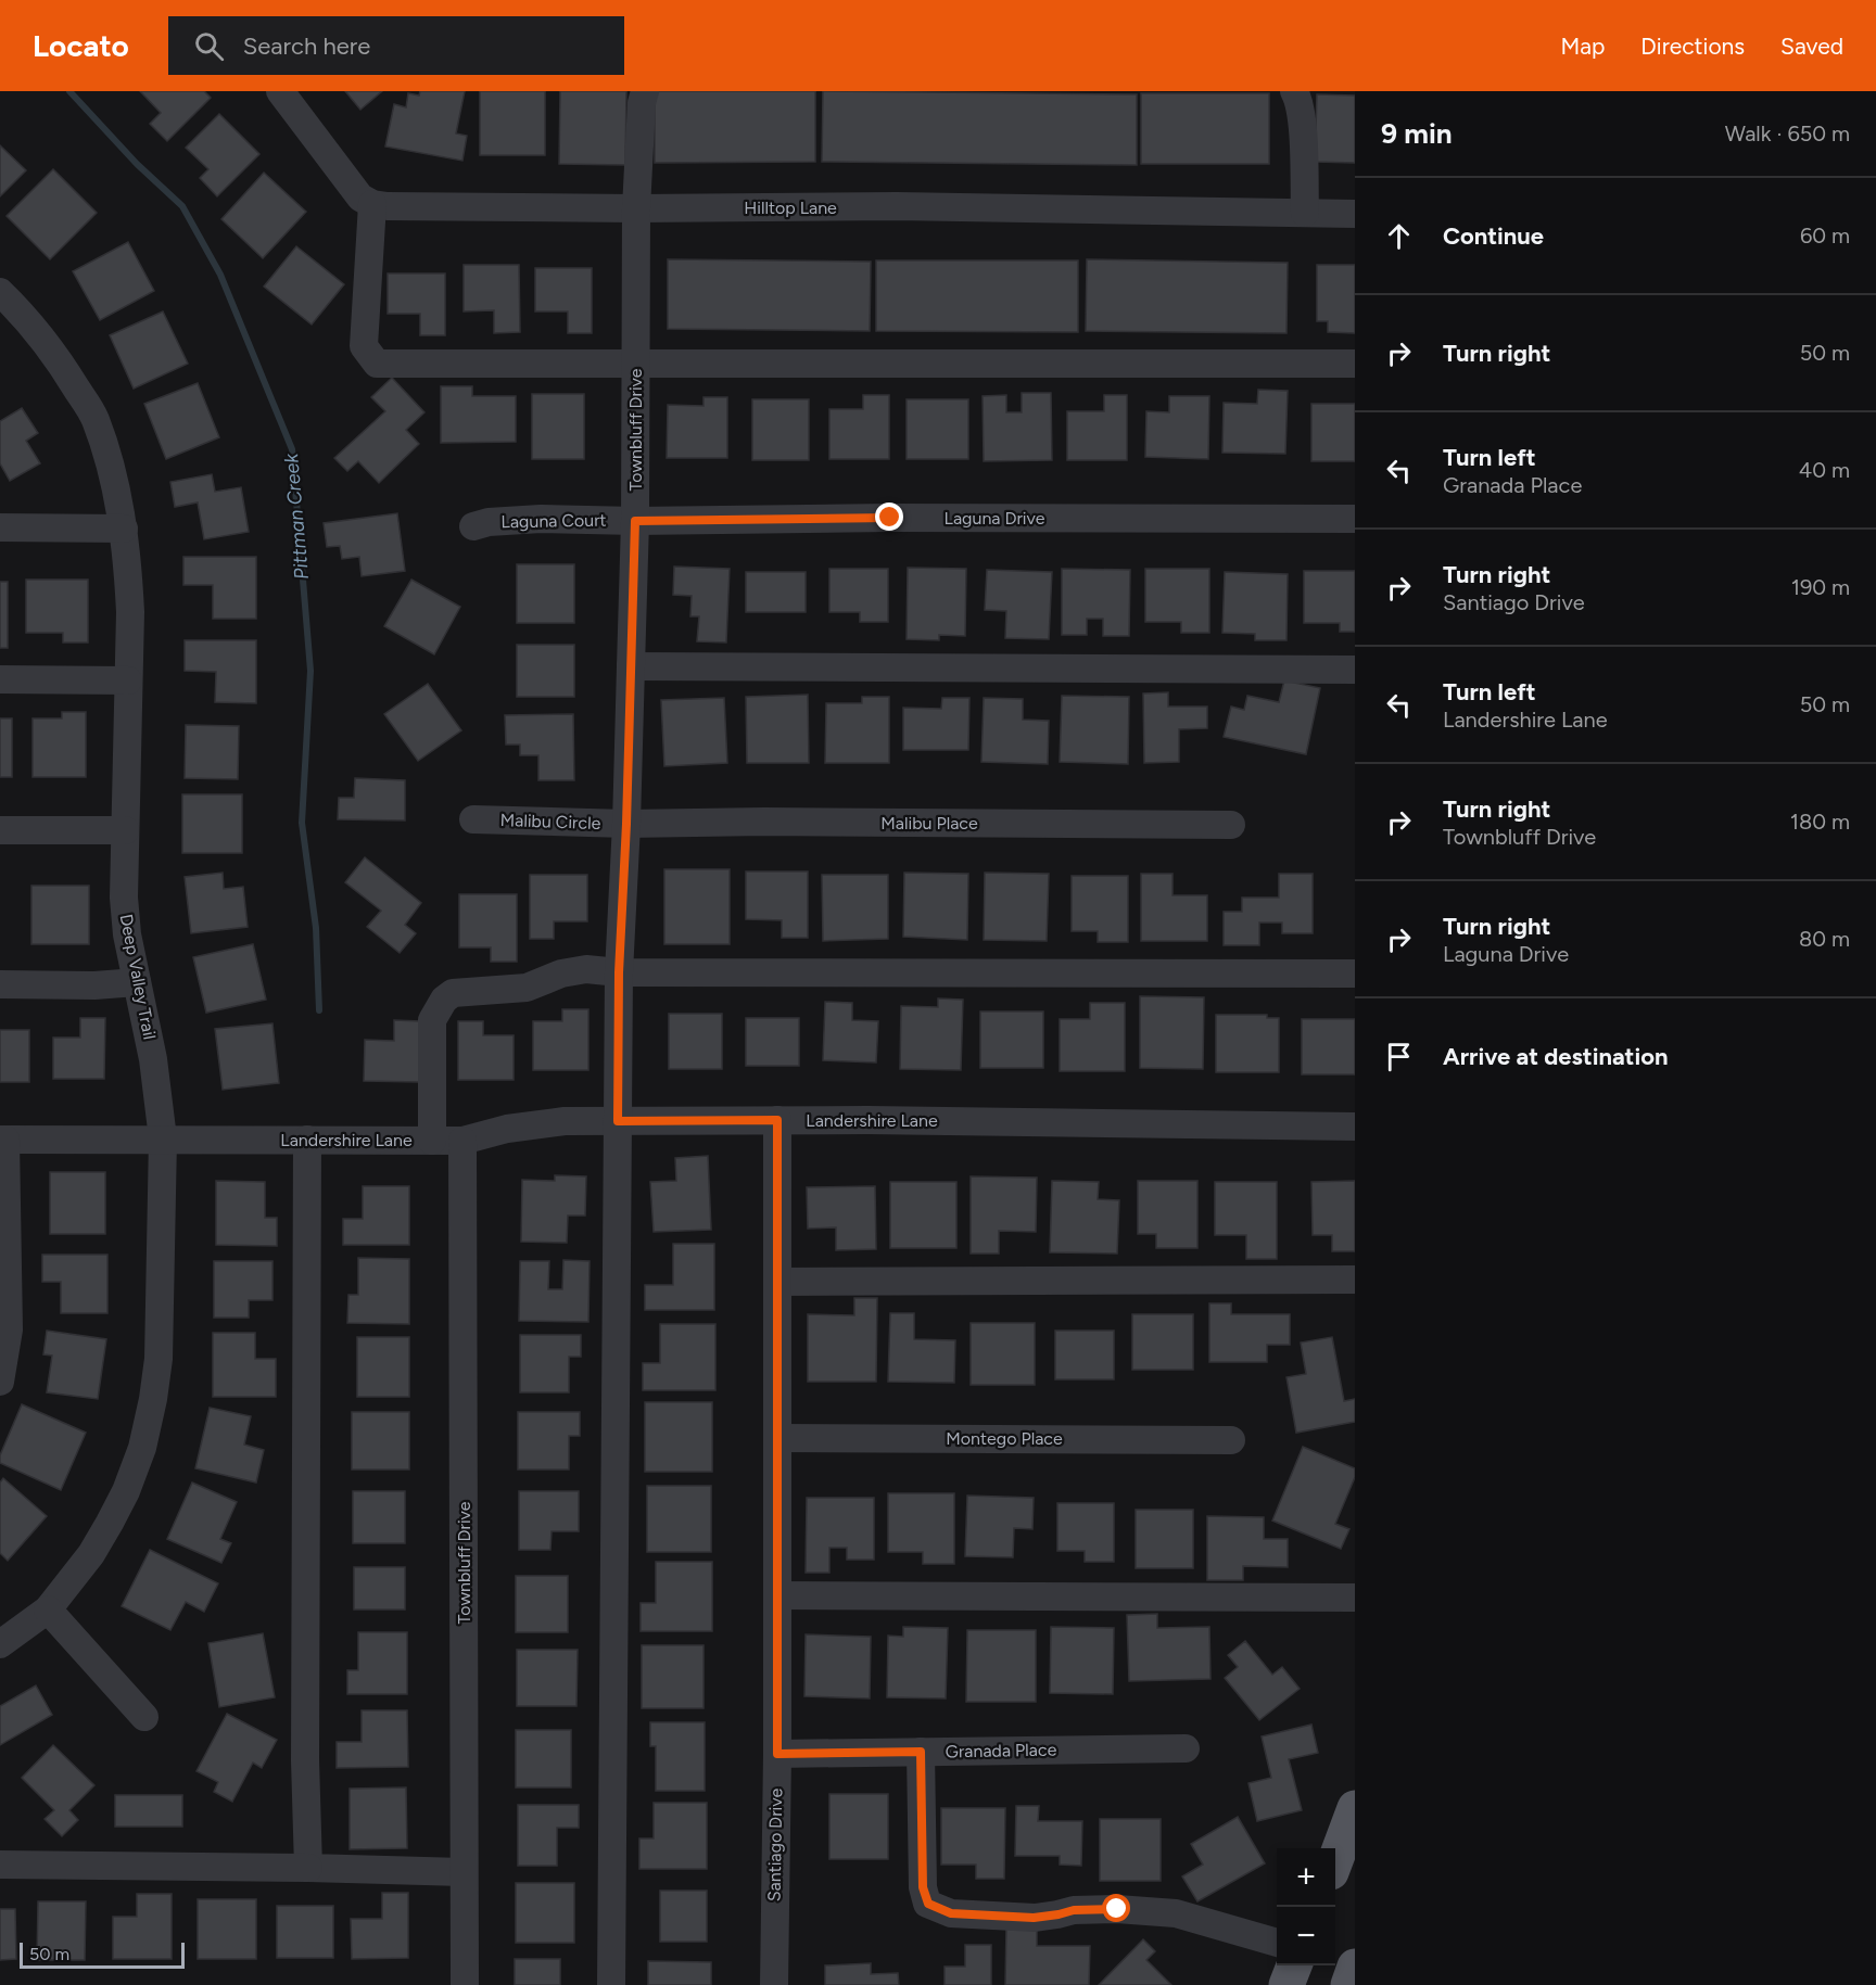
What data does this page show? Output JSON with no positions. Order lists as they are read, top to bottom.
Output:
{
  "streets": {
    "street": [
      "Hilltop Lane",
      "Townbluff Drive",
      "Laguna Drive",
      "Laguna Court",
      "Malibu Circle",
      "Malibu Place",
      "Deep Valley Trail",
      "Landershire Lane",
      "Montego Place",
      "Granada Place",
      "Santiago Drive"
    ]
  },
  "crossings": [
    ["Hilltop Lane", "Townbluff Drive"],
    ["Townbluff Drive", "Laguna Drive"],
    ["Townbluff Drive", "Laguna Court"],
    ["Townbluff Drive", "Malibu Circle"],
    ["Townbluff Drive", "Malibu Place"],
    ["Townbluff Drive", "Landershire Lane"],
    ["Laguna Drive", "Laguna Court"],
    ["Malibu Circle", "Malibu Place"],
    ["Deep Valley Trail", "Landershire Lane"],
    ["Landershire Lane", "Santiago Drive"],
    ["Montego Place", "Santiago Drive"],
    ["Granada Place", "Santiago Drive"]
  ],
  "water": ["Pittman Creek"],
  "scale_bar": "50 m",
  "page": {
    "header": "Locato",
    "search": "Search here",
    "nav": ["Map", "Directions", "Saved"],
    "heading": ["9 min", "Walk · 650 m"],
    "list": [
      ["Continue", "60 m"],
      ["Turn right", "50 m"],
      ["Turn left", "Granada Place", "40 m"],
      ["Turn right", "Santiago Drive", "190 m"],
      ["Turn left", "Landershire Lane", "50 m"],
      ["Turn right", "Townbluff Drive", "180 m"],
      ["Turn right", "Laguna Drive", "80 m"],
      "Arrive at destination"
    ],
    "map_buttons": ["+", "−"],
    "scale": "50 m"
  }
}
